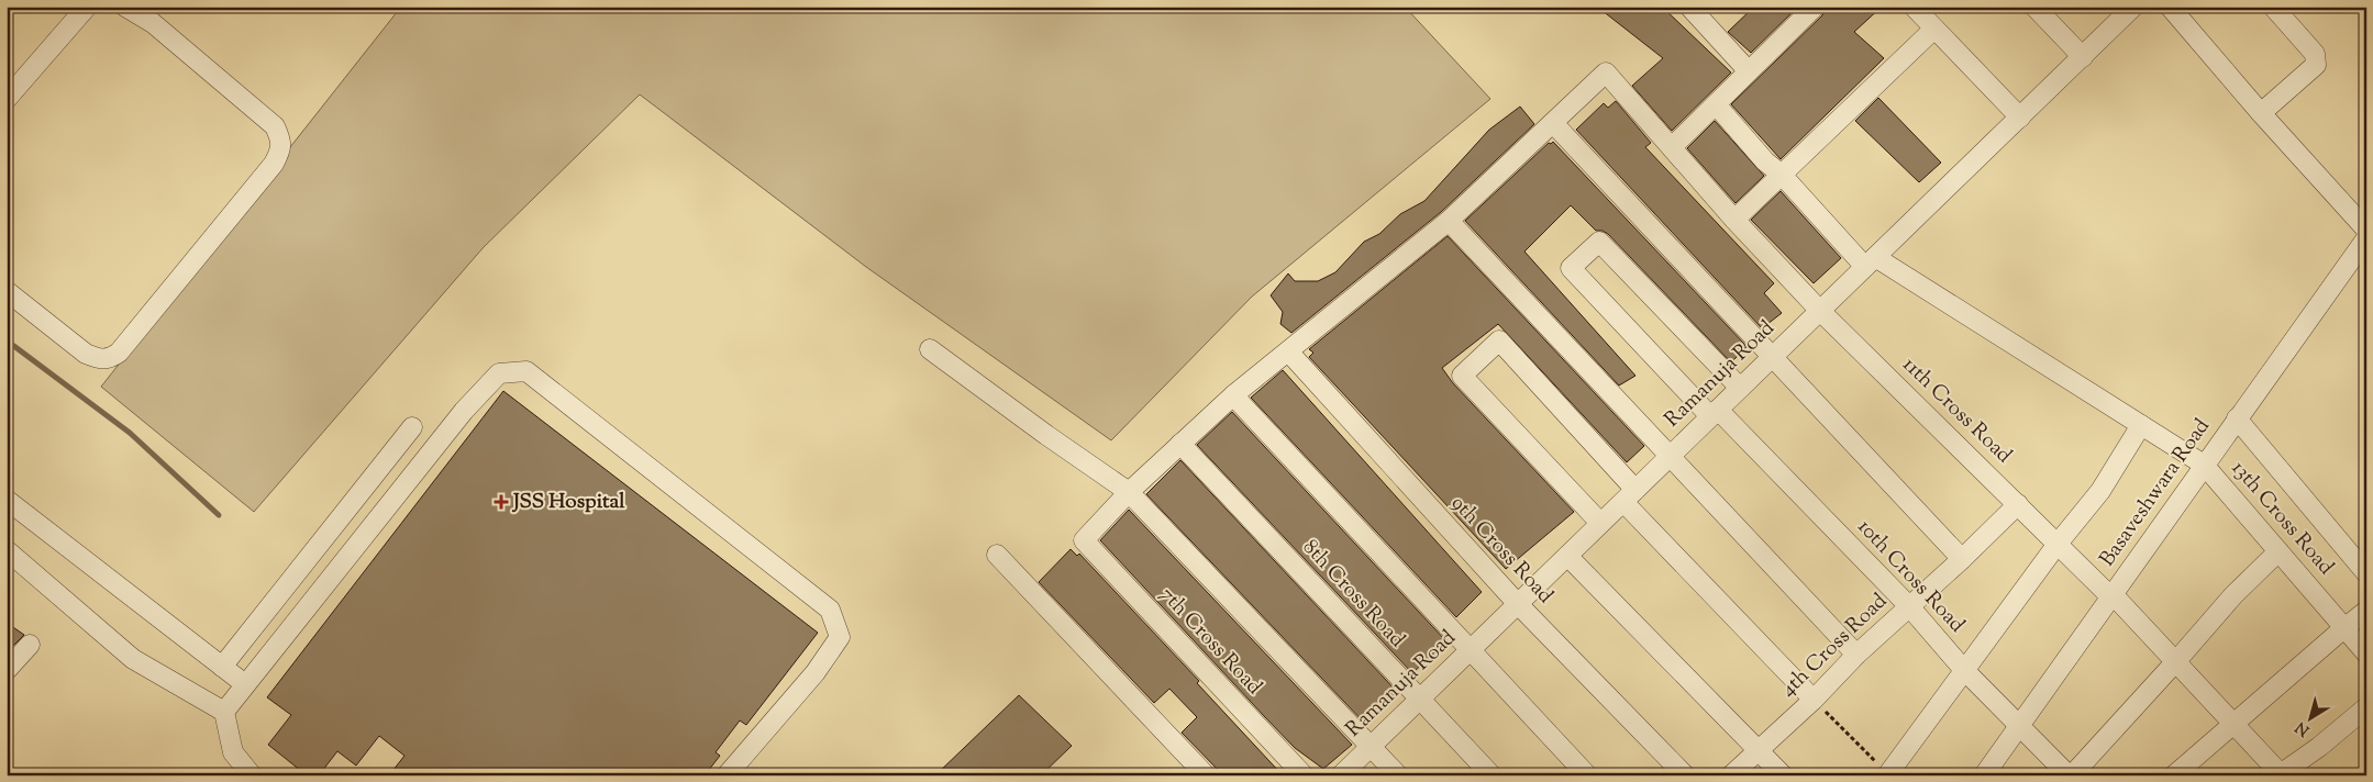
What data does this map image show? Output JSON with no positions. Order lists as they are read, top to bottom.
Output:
{
  "streets": {
    "street": [
      "Ramanuja Road",
      "11th Cross Road",
      "Basaveshwara Road",
      "13th Cross Road",
      "9th Cross Road",
      "10th Cross Road",
      "8th Cross Road",
      "7th Cross Road",
      "4th Cross Road"
    ]
  },
  "crossings": [
    ["Ramanuja Road", "11th Cross Road"],
    ["Ramanuja Road", "13th Cross Road"],
    ["Ramanuja Road", "9th Cross Road"],
    ["Ramanuja Road", "10th Cross Road"],
    ["Ramanuja Road", "8th Cross Road"],
    ["11th Cross Road", "Basaveshwara Road"],
    ["11th Cross Road", "4th Cross Road"],
    ["Basaveshwara Road", "13th Cross Road"],
    ["Basaveshwara Road", "10th Cross Road"],
    ["10th Cross Road", "4th Cross Road"]
  ],
  "places": {
    "health": ["JSS Hospital"]
  },
  "north": "bottom left"
}
